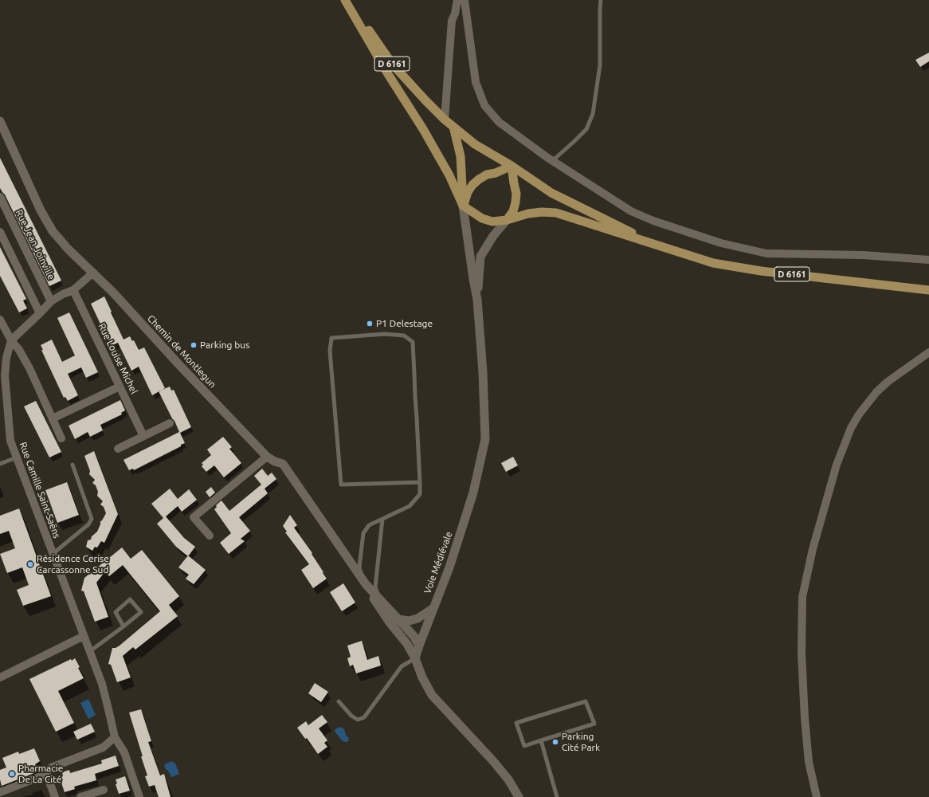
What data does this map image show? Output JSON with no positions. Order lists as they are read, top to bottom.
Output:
{
  "streets": {
    "main road": ["D 6161"],
    "street": [
      "Rue Jean Joinville",
      "Chemin de Montlegun",
      "Rue Louise Michel",
      "Rue Camille Saint-Saëns",
      "Voie Médiévale"
    ]
  },
  "crossings": [
    ["Chemin de Montlegun", "Voie Médiévale"]
  ],
  "places": [
    "P1 Delestage",
    "Parking bus",
    "Résidence Cerise Carcassonne Sud",
    "Parking Cité Park",
    "Pharmacie De La Cité"
  ]
}
